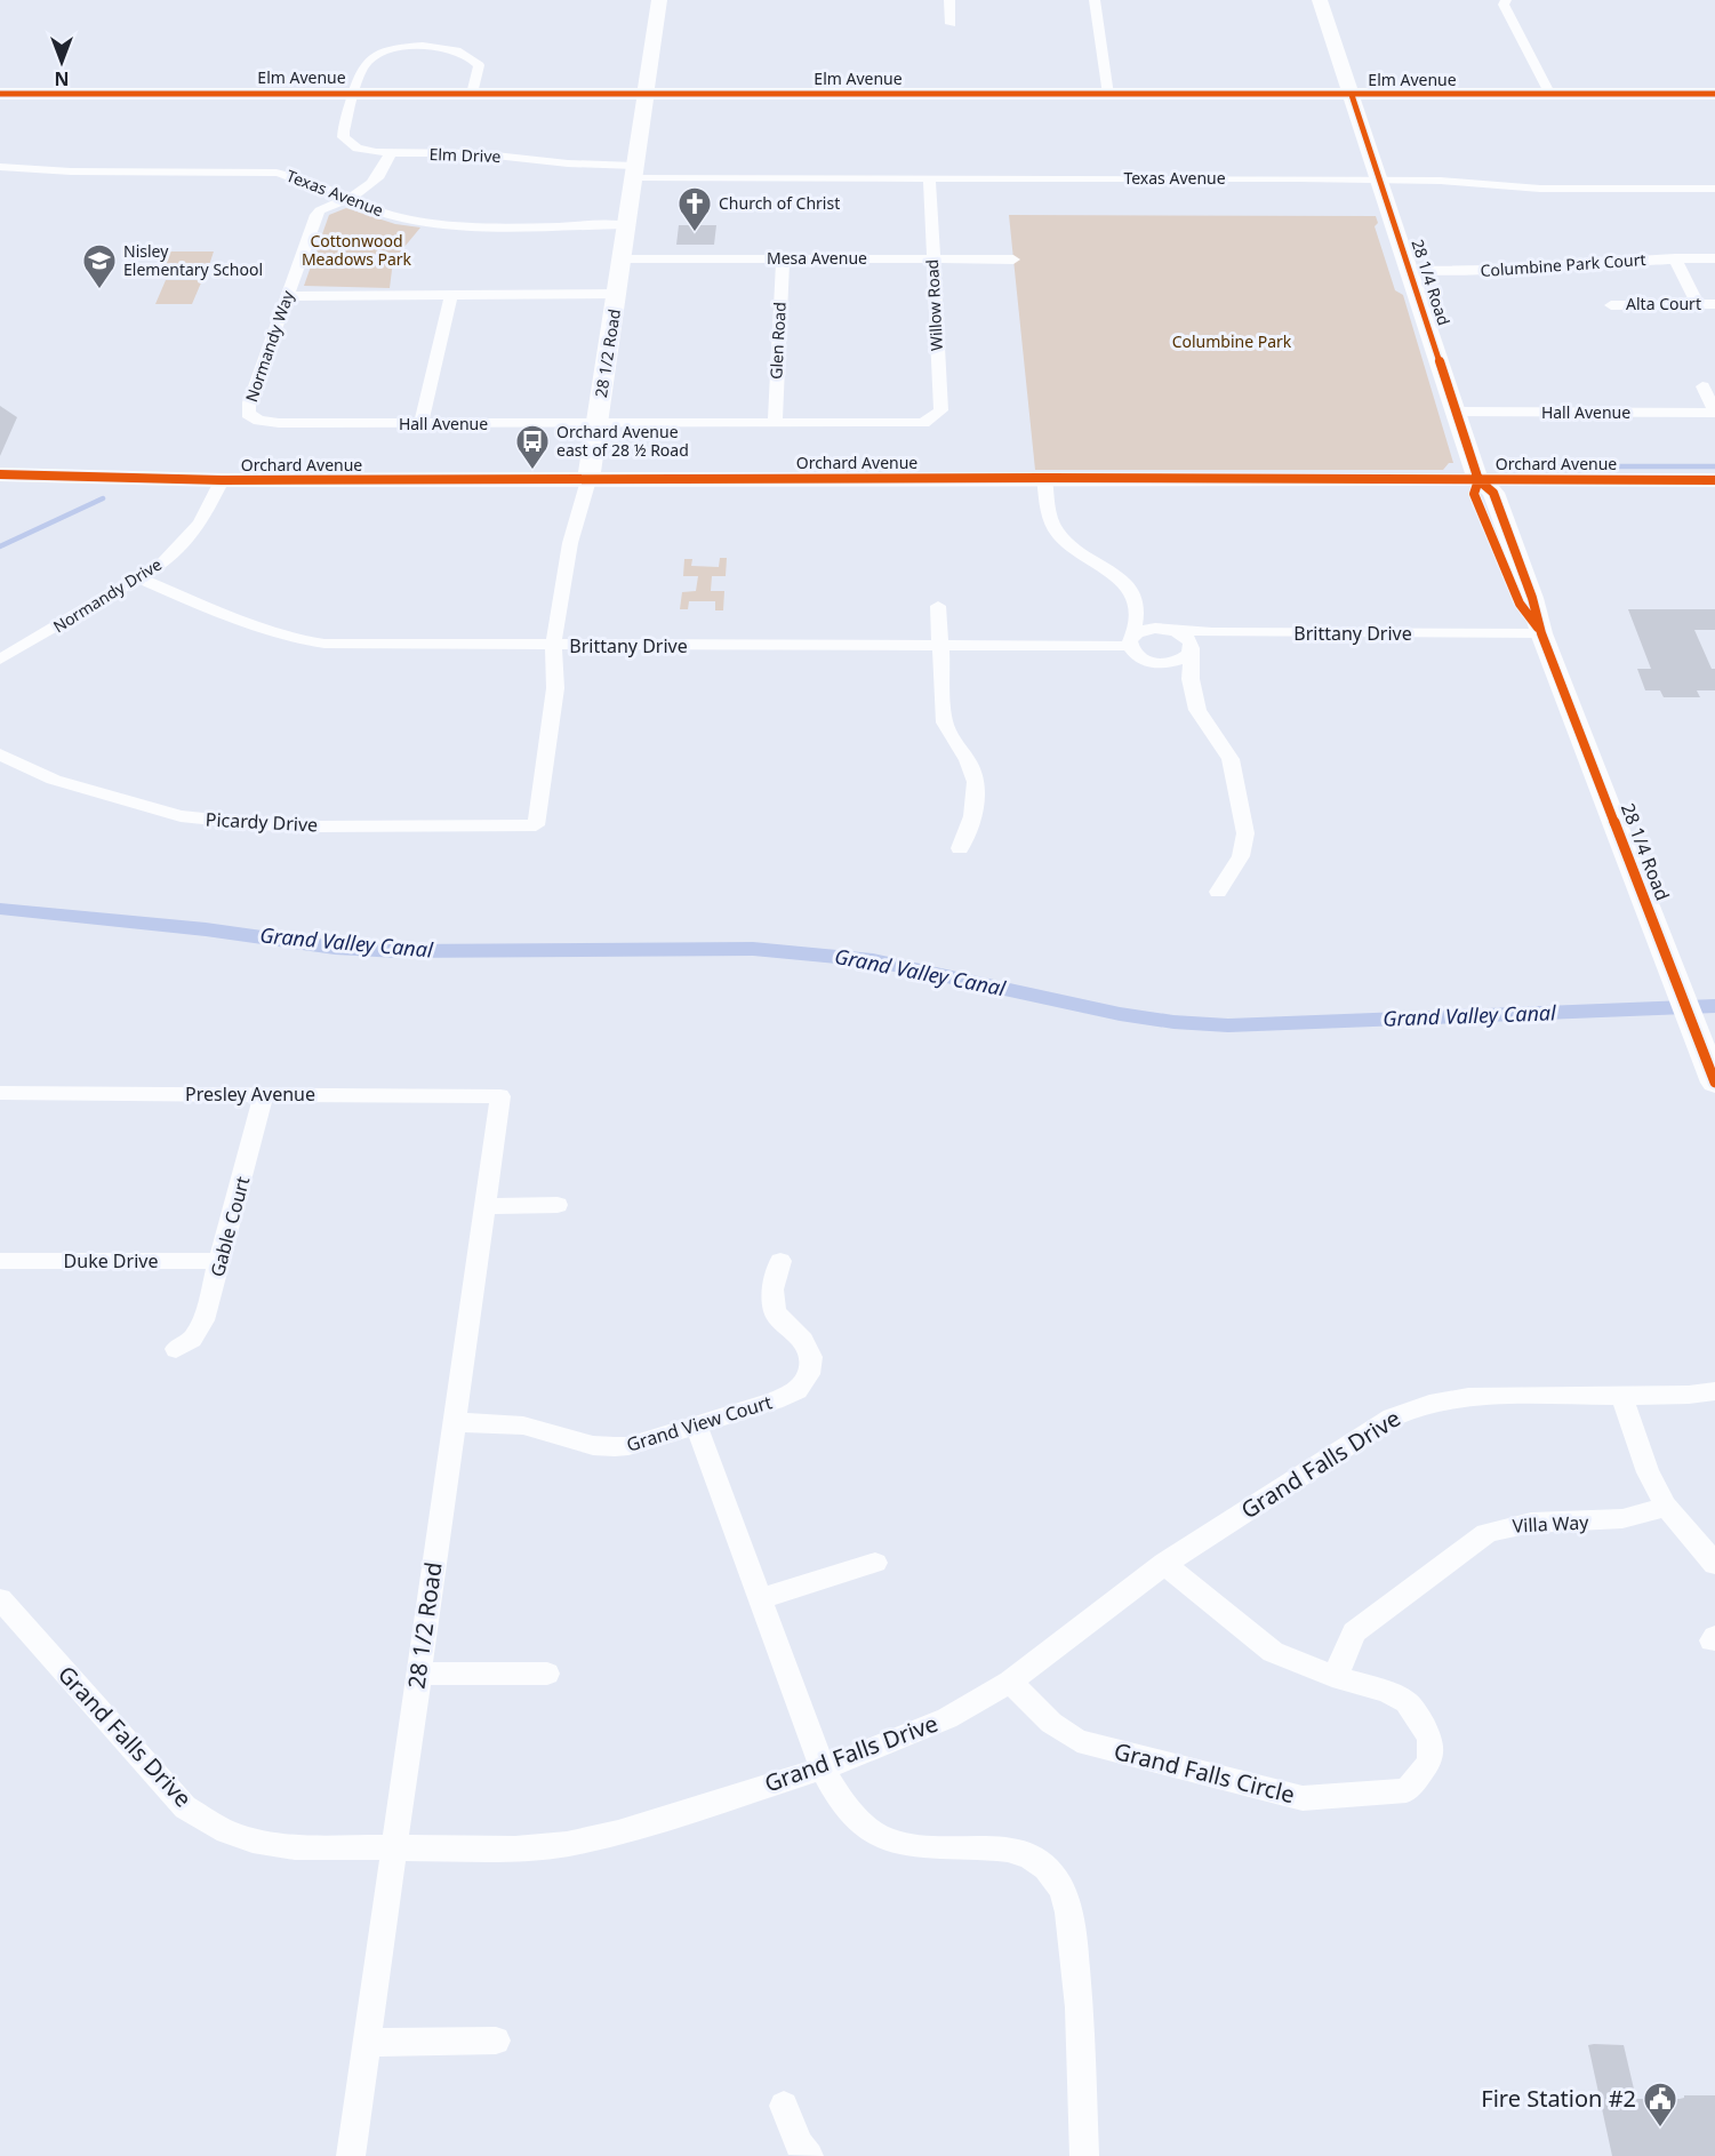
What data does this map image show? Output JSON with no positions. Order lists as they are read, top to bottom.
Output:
{
  "streets": {
    "street": [
      "Elm Avenue",
      "Elm Drive",
      "Texas Avenue",
      "Mesa Avenue",
      "Columbine Park Court",
      "28 1/4 Road",
      "Alta Court",
      "Willow Road",
      "Glen Road",
      "Normandy Way",
      "28 1/2 Road",
      "Hall Avenue",
      "Orchard Avenue",
      "Normandy Drive",
      "Brittany Drive",
      "Picardy Drive",
      "Presley Avenue",
      "Gable Court",
      "Duke Drive",
      "Grand View Court",
      "Grand Falls Drive",
      "Villa Way",
      "Grand Falls Circle"
    ]
  },
  "crossings": [
    ["Elm Avenue", "Elm Drive"],
    ["Elm Avenue", "28 1/4 Road"],
    ["Elm Avenue", "28 1/2 Road"],
    ["Elm Drive", "Texas Avenue"],
    ["Elm Drive", "Normandy Way"],
    ["Elm Drive", "28 1/2 Road"],
    ["Texas Avenue", "28 1/4 Road"],
    ["Texas Avenue", "Willow Road"],
    ["Texas Avenue", "Normandy Way"],
    ["Texas Avenue", "28 1/2 Road"],
    ["Mesa Avenue", "Willow Road"],
    ["Mesa Avenue", "Glen Road"],
    ["Mesa Avenue", "28 1/2 Road"],
    ["Columbine Park Court", "28 1/4 Road"],
    ["28 1/4 Road", "Hall Avenue"],
    ["28 1/4 Road", "Orchard Avenue"],
    ["28 1/4 Road", "Brittany Drive"],
    ["Willow Road", "Hall Avenue"],
    ["Glen Road", "Hall Avenue"],
    ["Normandy Way", "Hall Avenue"],
    ["28 1/2 Road", "Hall Avenue"],
    ["28 1/2 Road", "Orchard Avenue"],
    ["28 1/2 Road", "Brittany Drive"],
    ["28 1/2 Road", "Picardy Drive"],
    ["28 1/2 Road", "Presley Avenue"],
    ["28 1/2 Road", "Grand View Court"],
    ["28 1/2 Road", "Grand Falls Drive"],
    ["Orchard Avenue", "Normandy Drive"],
    ["Normandy Drive", "Brittany Drive"],
    ["Presley Avenue", "Gable Court"],
    ["Gable Court", "Duke Drive"],
    ["Grand Falls Drive", "Grand Falls Circle"],
    ["Villa Way", "Grand Falls Circle"]
  ],
  "water": ["Grand Valley Canal"],
  "parks": ["Cottonwood Meadows Park", "Columbine Park"],
  "places": {
    "church": ["Church of Christ"],
    "school or university": ["Nisley Elementary School"],
    "bus stop": ["Orchard Avenue east of 28 ½ Road"],
    "public building": ["Fire Station #2"]
  },
  "north": "bottom"
}
